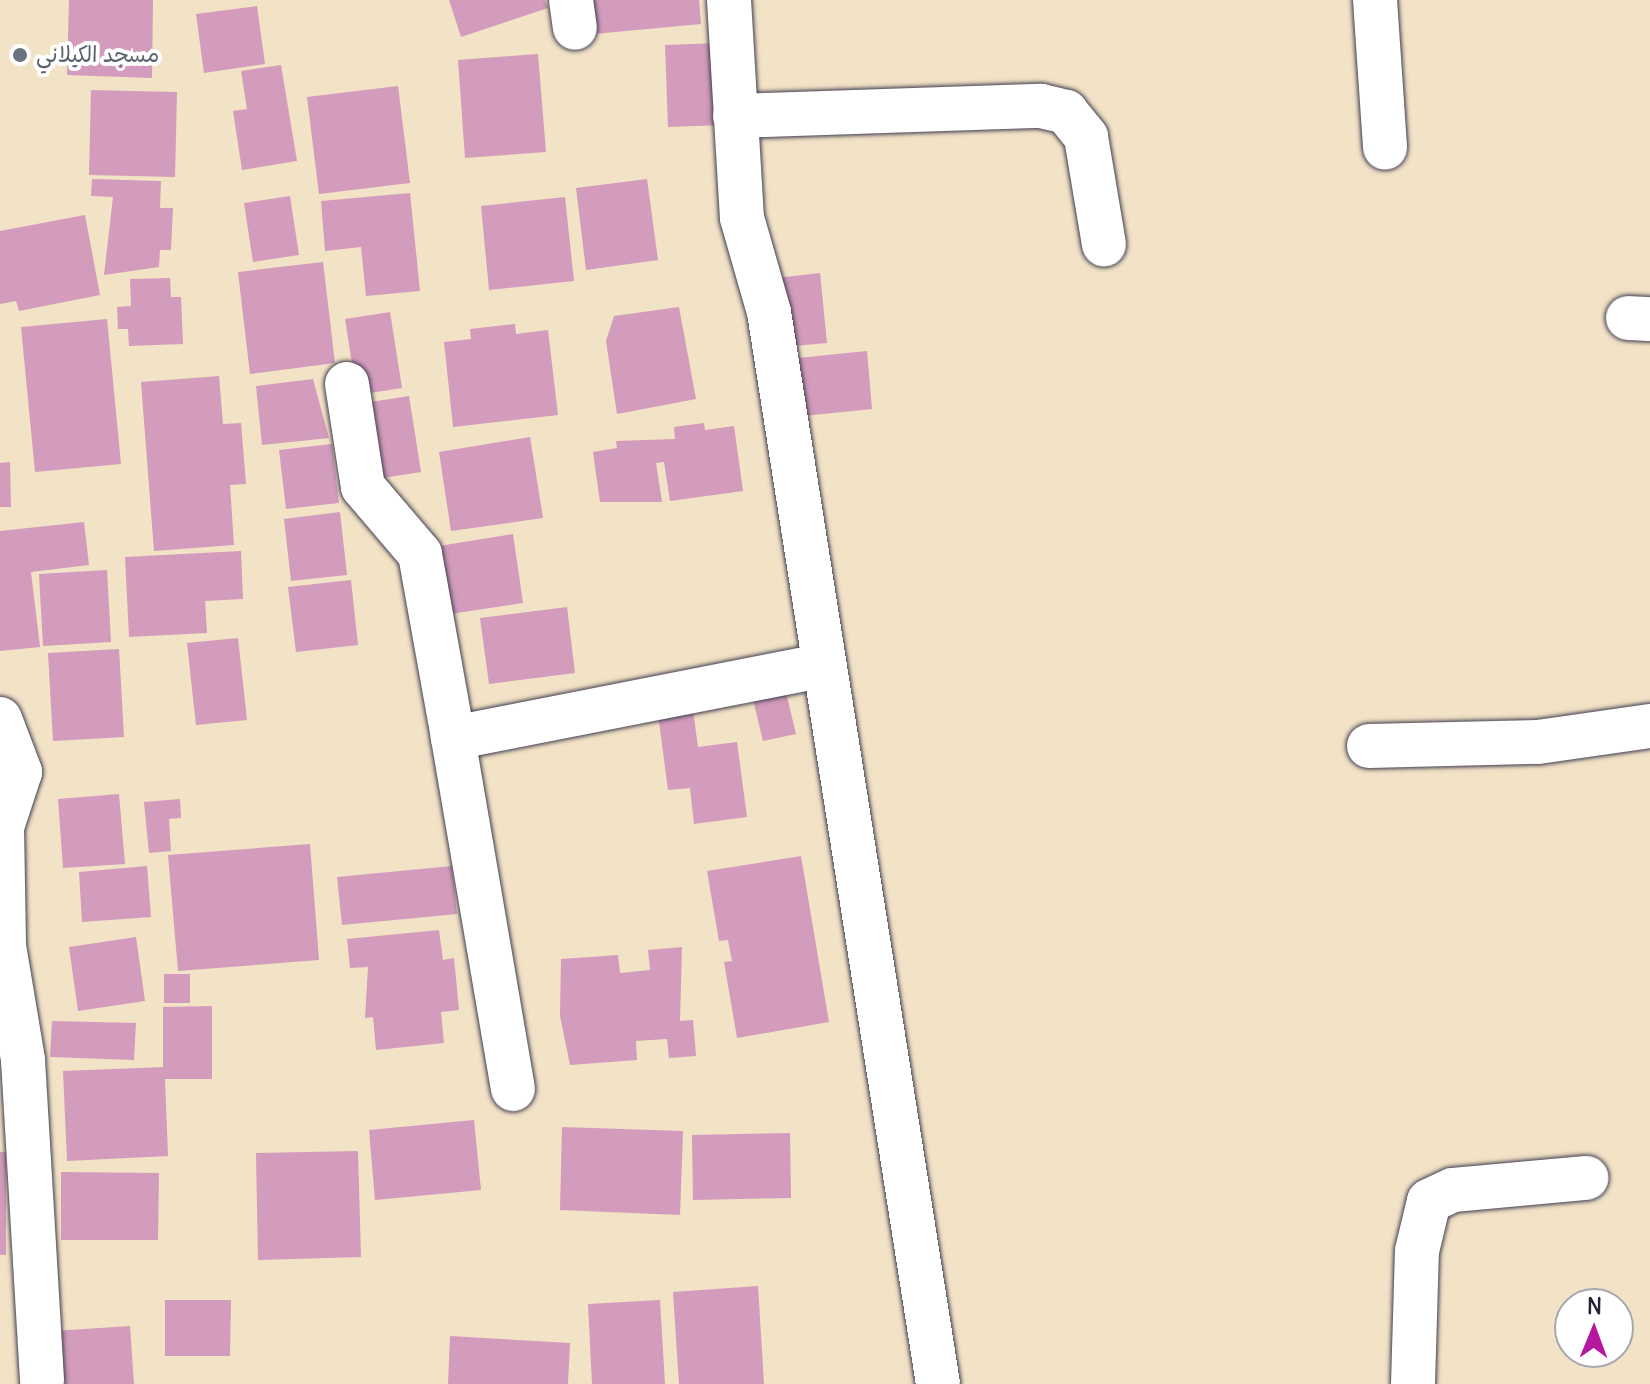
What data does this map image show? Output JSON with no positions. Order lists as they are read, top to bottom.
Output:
{
  "places": ["مسجد الكيلاني"],
  "north": "top"
}
